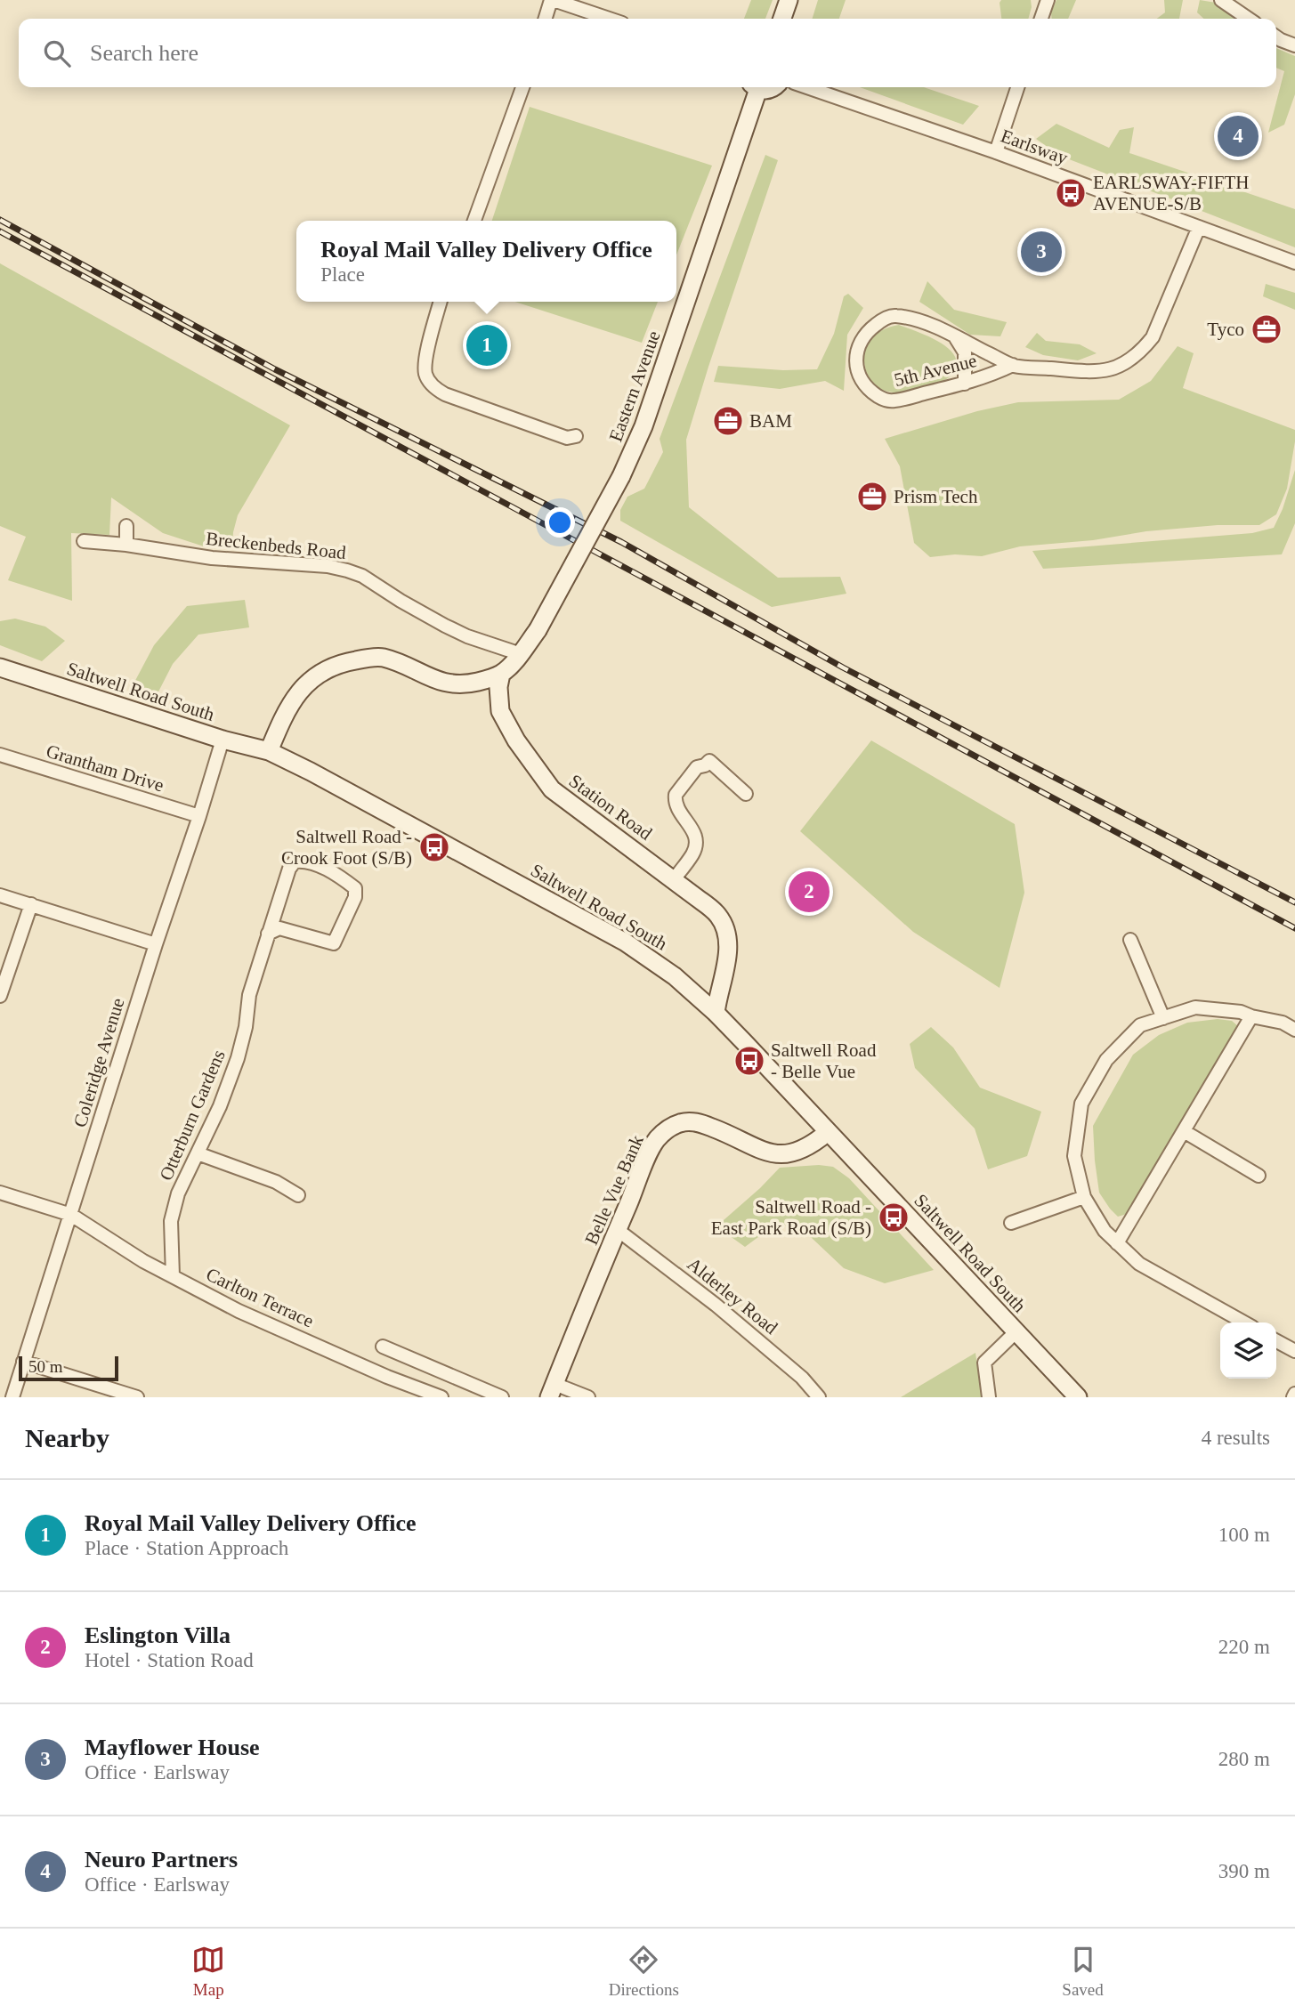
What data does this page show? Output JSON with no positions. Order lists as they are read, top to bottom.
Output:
{
  "streets": {
    "street": [
      "Earlsway",
      "5th Avenue",
      "Eastern Avenue",
      "Breckenbeds Road",
      "Saltwell Road South",
      "Grantham Drive",
      "Station Road",
      "Coleridge Avenue",
      "Otterburn Gardens",
      "Belle Vue Bank",
      "Alderley Road",
      "Carlton Terrace"
    ]
  },
  "crossings": [
    ["Earlsway", "5th Avenue"],
    ["Eastern Avenue", "Breckenbeds Road"],
    ["Eastern Avenue", "Station Road"],
    ["Saltwell Road South", "Station Road"],
    ["Saltwell Road South", "Coleridge Avenue"],
    ["Saltwell Road South", "Belle Vue Bank"],
    ["Grantham Drive", "Coleridge Avenue"],
    ["Coleridge Avenue", "Carlton Terrace"],
    ["Otterburn Gardens", "Carlton Terrace"],
    ["Belle Vue Bank", "Alderley Road"]
  ],
  "places": {
    "bus stop": [
      "EARLSWAY-FIFTH AVENUE-S/B",
      "Saltwell Road - Crook Foot (S/B)",
      "Saltwell Road - Belle Vue",
      "Saltwell Road - East Park Road (S/B)"
    ],
    "office": ["Tyco", "BAM", "Prism Tech"]
  },
  "scale_bar": "50 m",
  "page": {
    "search": "Search here",
    "pins": [
      "4",
      "3",
      "1",
      "2"
    ],
    "popup": ["Royal Mail Valley Delivery Office", "Place"],
    "scale": "50 m",
    "heading": ["Nearby", "4 results"],
    "list": [
      {
        "mark": "1",
        "name": "Royal Mail Valley Delivery Office",
        "note": "Place · Station Approach",
        "value": "100 m"
      },
      {
        "mark": "2",
        "name": "Eslington Villa",
        "note": "Hotel · Station Road",
        "value": "220 m"
      },
      {
        "mark": "3",
        "name": "Mayflower House",
        "note": "Office · Earlsway",
        "value": "280 m"
      },
      {
        "mark": "4",
        "name": "Neuro Partners",
        "note": "Office · Earlsway",
        "value": "390 m"
      }
    ],
    "nav": ["Map", "Directions", "Saved"]
  }
}
